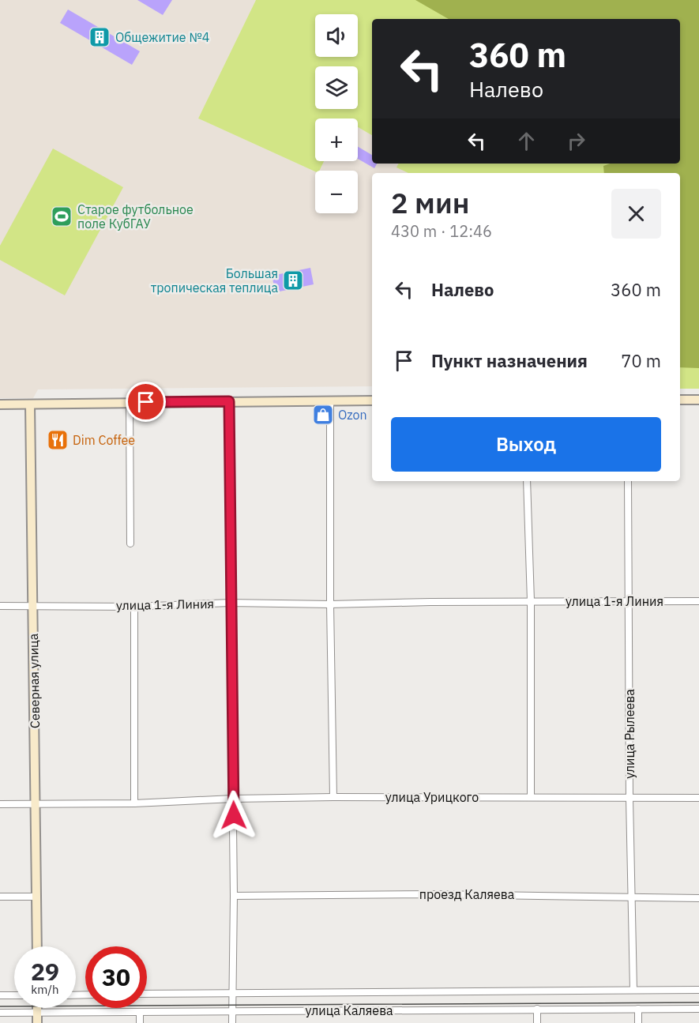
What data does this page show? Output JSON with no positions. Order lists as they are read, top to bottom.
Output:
{
  "streets": {
    "main road": ["Северная улица"],
    "street": [
      "улица 1-я Линия",
      "улица Рылеева",
      "улица Урицкого",
      "проезд Каляева",
      "улица Каляева"
    ]
  },
  "crossings": [
    ["улица 1-я Линия", "Северная улица"],
    ["улица 1-я Линия", "улица Рылеева"],
    ["Северная улица", "улица Урицкого"],
    ["улица Рылеева", "улица Урицкого"],
    ["улица Рылеева", "проезд Каляева"],
    ["улица Рылеева", "улица Каляева"]
  ],
  "places": {
    "building": ["Общежитие №4", "Большая тропическая теплица"],
    "sports": ["Старое футбольное поле КубГАУ"],
    "shop": ["Ozon"],
    "restaurant": ["Dim Coffee"]
  },
  "page": {
    "map_buttons": ["+", "−"],
    "turn": ["360 m", "Налево"],
    "heading": ["2 мин", "430 m · 12:46"],
    "list": [
      {
        "name": "Налево",
        "value": "360 m"
      },
      {
        "name": "Пункт назначения",
        "value": "70 m"
      }
    ],
    "buttons": "Выход",
    "speed": "29 km/h",
    "limit": "30"
  }
}
